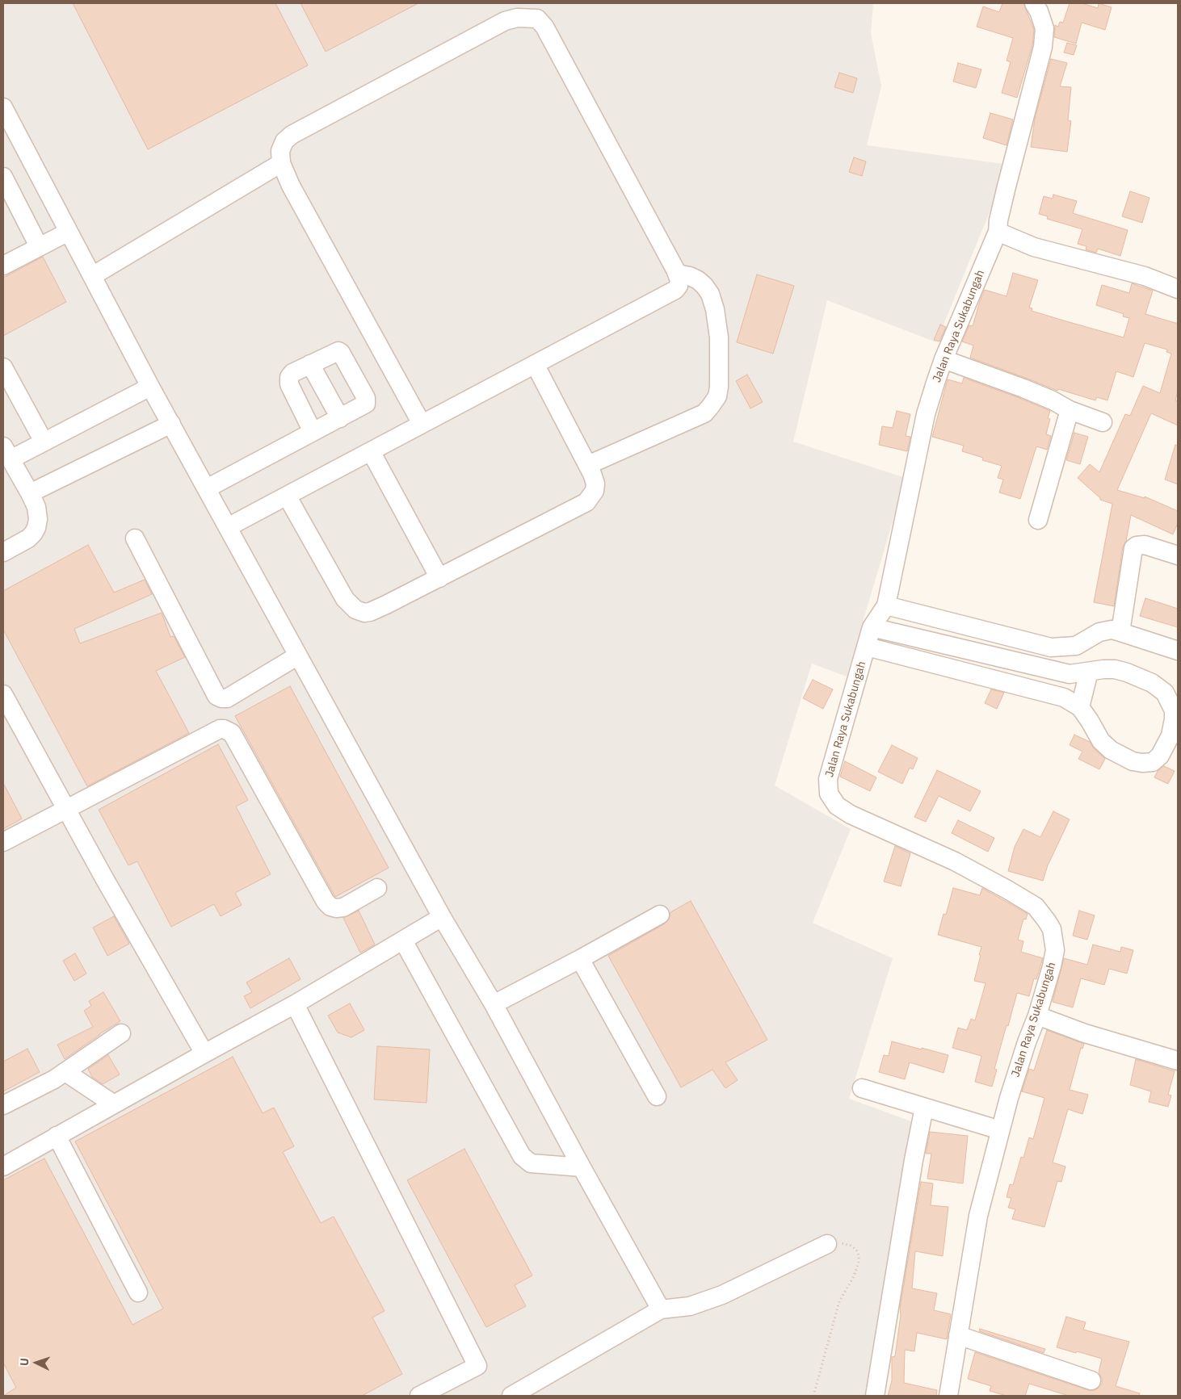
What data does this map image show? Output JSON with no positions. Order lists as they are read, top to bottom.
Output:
{
  "streets": {
    "street": ["Jalan Raya Sukabungah"]
  },
  "north": "left"
}
